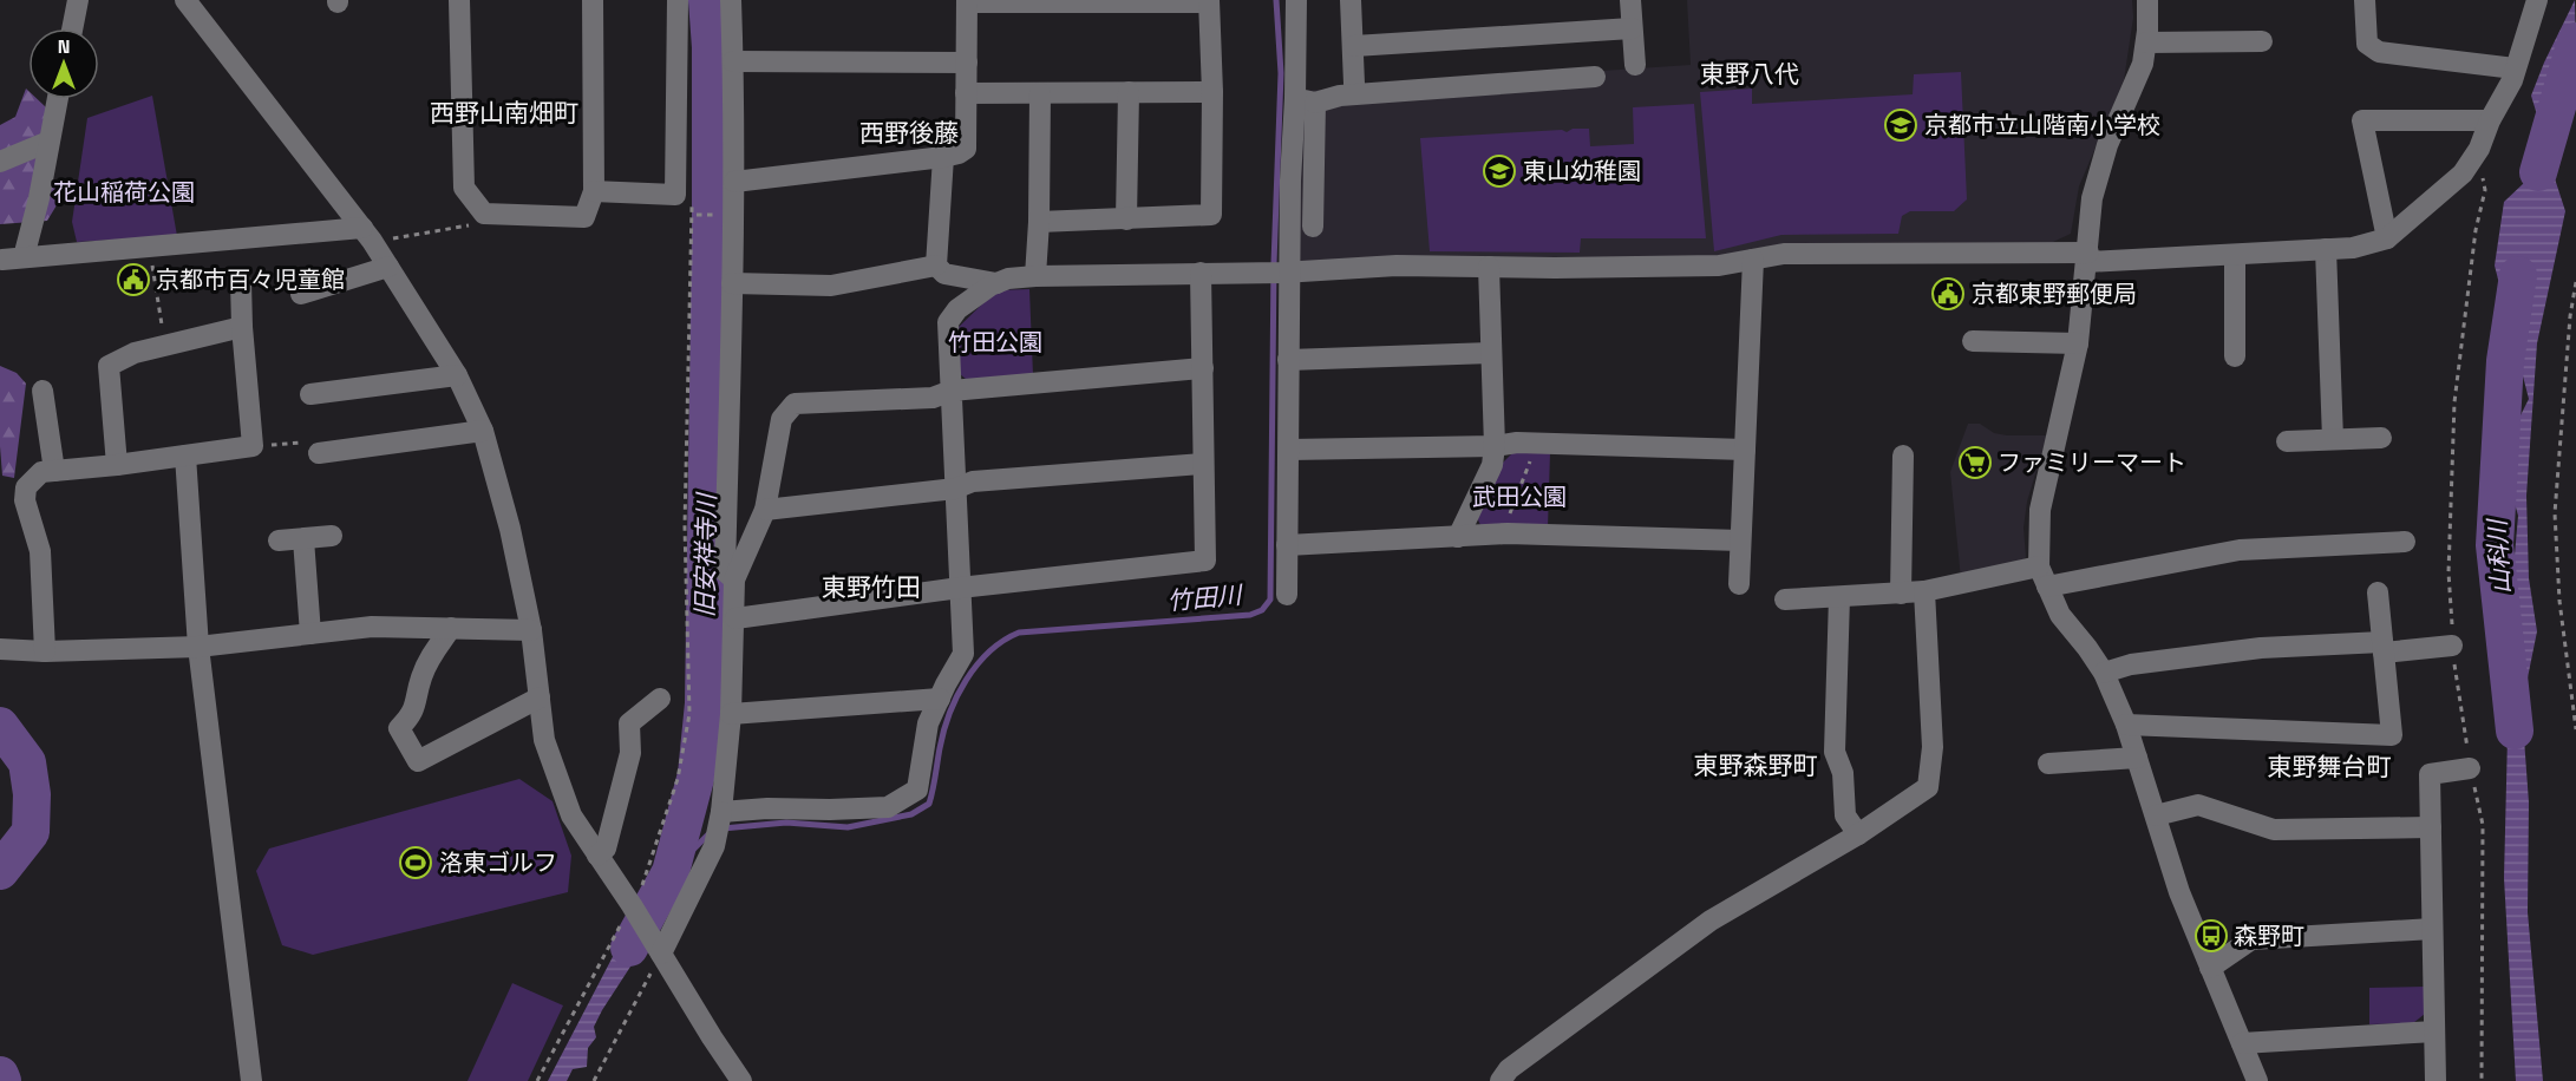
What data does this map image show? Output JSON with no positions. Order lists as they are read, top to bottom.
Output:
{
  "districts": [
    "東野八代",
    "西野山南畑町",
    "西野後藤",
    "東野竹田",
    "東野森野町",
    "東野舞台町"
  ],
  "water": ["旧安祥寺川", "山科川", "竹田川"],
  "parks": ["花山稲荷公園", "竹田公園", "武田公園"],
  "places": {
    "school or university": ["京都市立山階南小学校", "東山幼稚園"],
    "public building": ["京都市百々児童館", "京都東野郵便局"],
    "supermarket": ["ファミリーマート"],
    "sports": ["洛東ゴルフ"],
    "bus stop": ["森野町"]
  },
  "north": "top"
}
